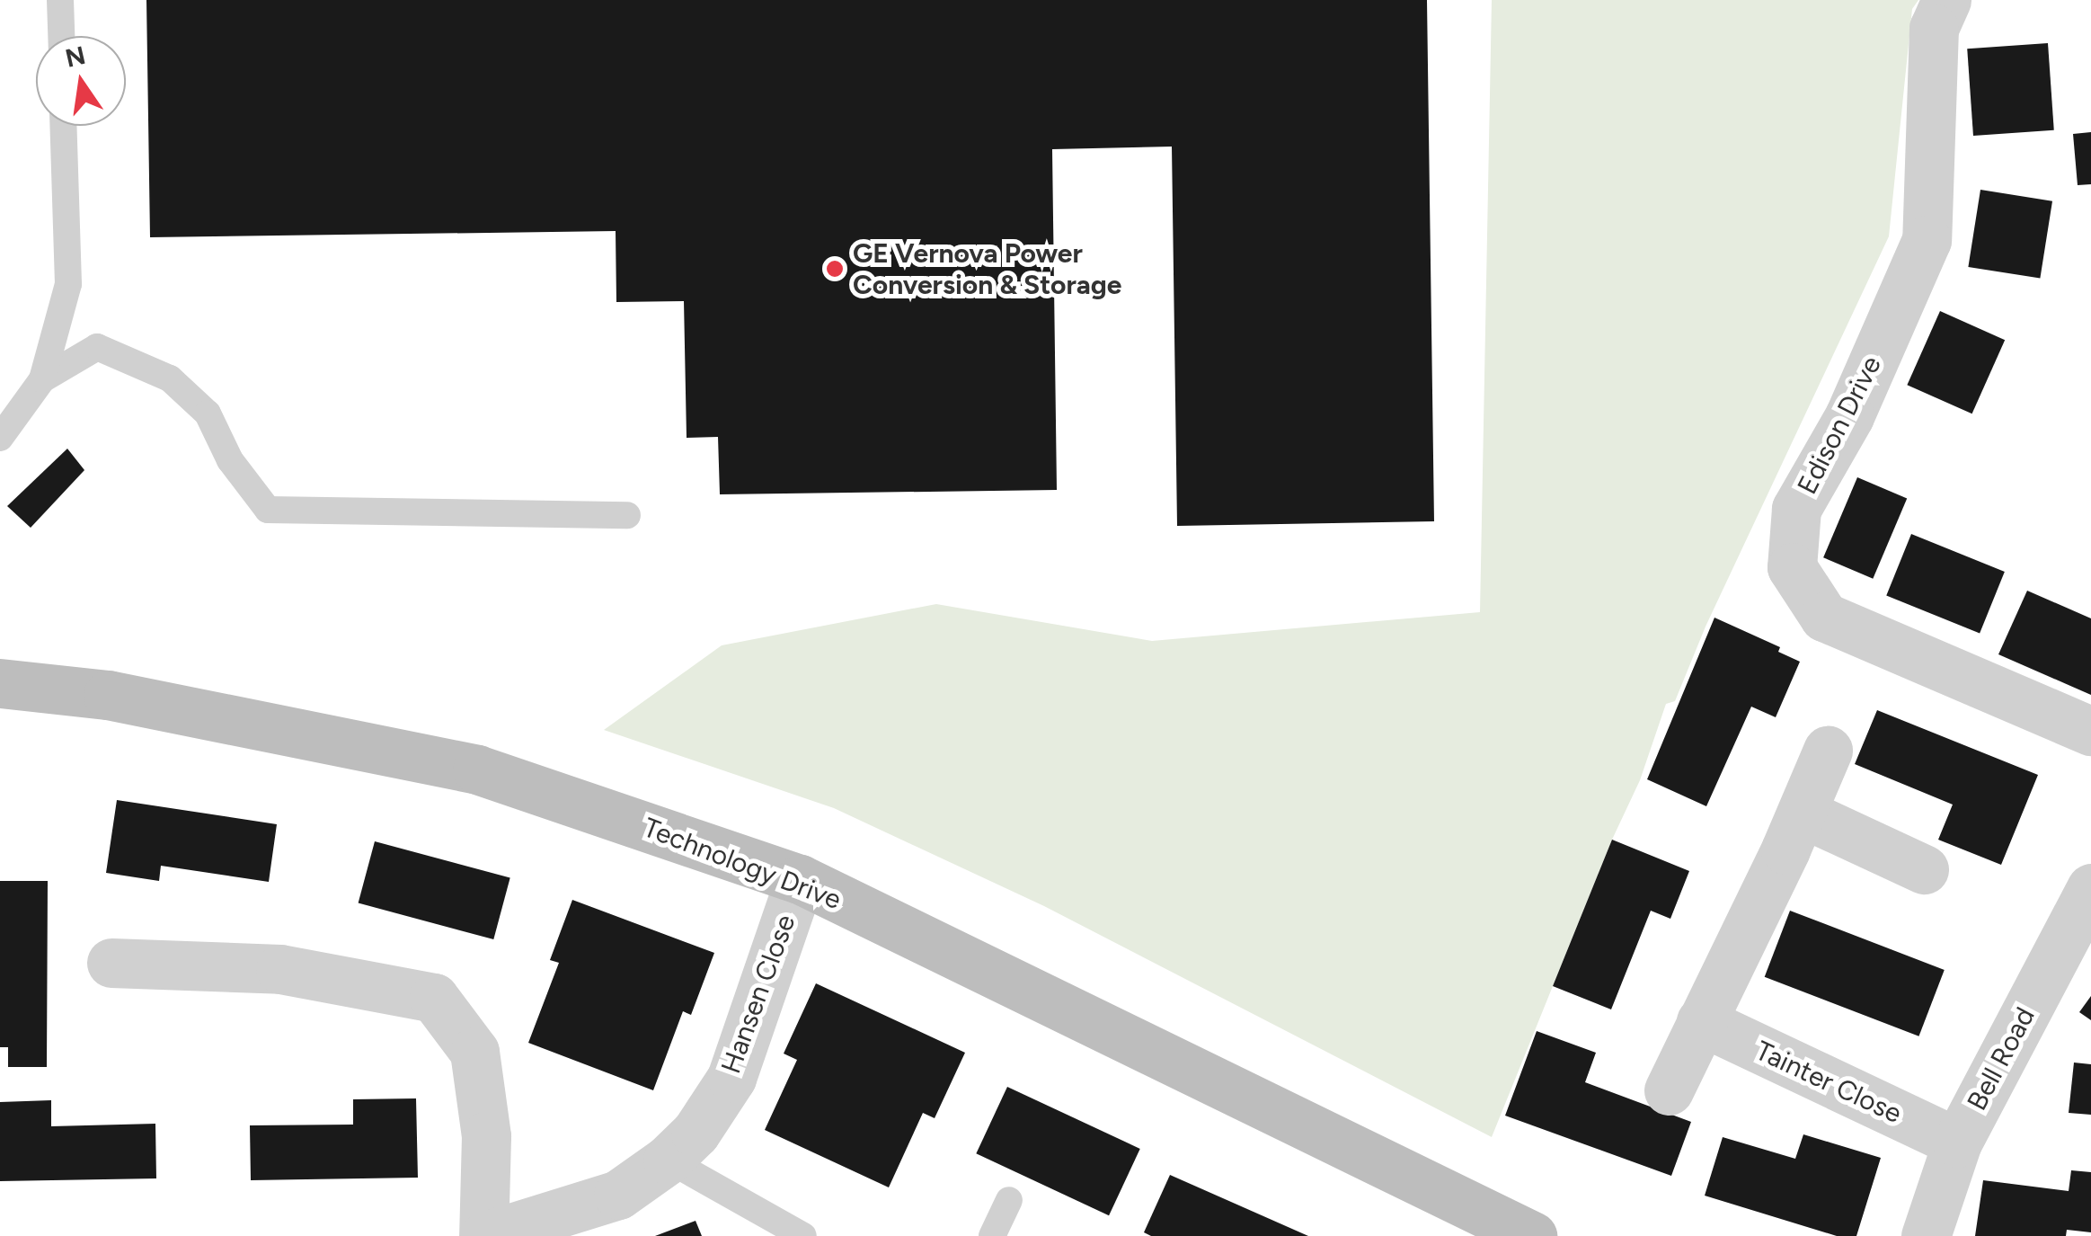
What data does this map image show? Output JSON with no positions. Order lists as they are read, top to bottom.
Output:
{
  "streets": {
    "street": [
      "Edison Drive",
      "Technology Drive",
      "Hansen Close",
      "Bell Road",
      "Tainter Close"
    ]
  },
  "crossings": [
    ["Technology Drive", "Hansen Close"],
    ["Bell Road", "Tainter Close"]
  ],
  "places": ["GE Vernova Power Conversion & Storage"],
  "north": "top"
}
